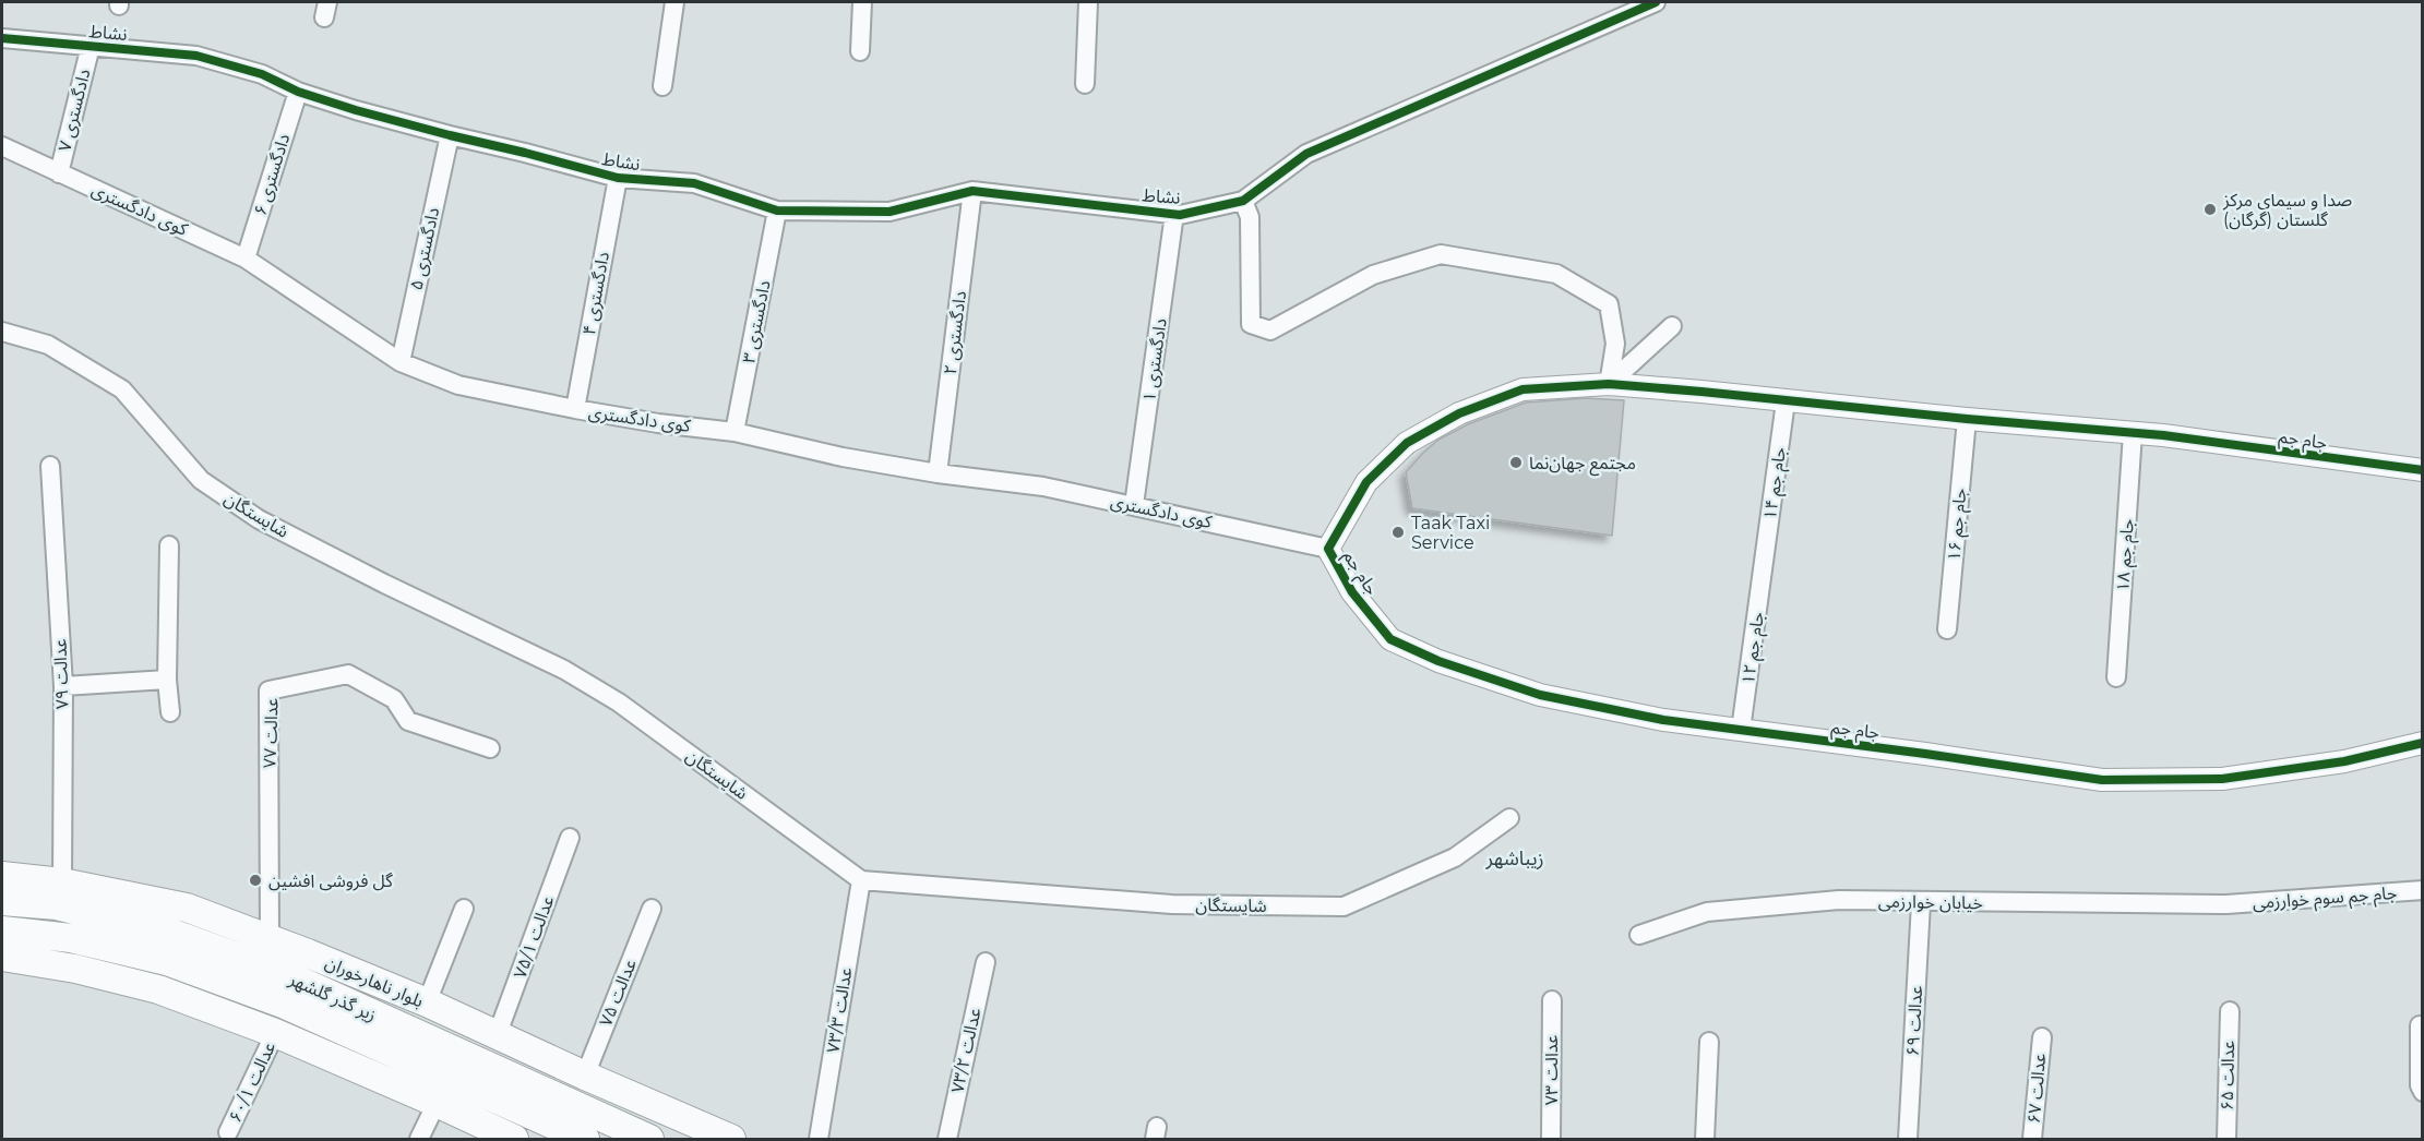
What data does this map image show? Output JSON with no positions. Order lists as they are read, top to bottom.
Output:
{
  "streets": {
    "main road": ["بلوار ناهارخوران", "زیر گذر گلشهر"],
    "street": [
      "نشاط",
      "دادگستری ۷",
      "دادگستری ۶",
      "کوی دادگستری",
      "دادگستری ۵",
      "دادگستری ۴",
      "دادگستری ۳",
      "دادگستری ۲",
      "دادگستری ۱",
      "جام جم",
      "۱۴ جام جم",
      "شایستگان",
      "۱۶ جام جم",
      "۱۸ جام جم",
      "۱۲ جام جم",
      "عدالت ۷۹",
      "عدالت ۷۷",
      "جام جم سوم خوارزمی",
      "خیابان خوارزمی",
      "۷۵/۱ عدالت",
      "۷۵ عدالت",
      "۷۳/۳ عدالت",
      "عدالت ۶۹",
      "عدالت ۷۳/۲",
      "عدالت ۷۳",
      "عدالت ۶۵",
      "۶۰/۱ عدالت",
      "عدالت ۶۷"
    ]
  },
  "crossings": [
    ["نشاط", "دادگستری ۷"],
    ["نشاط", "دادگستری ۶"],
    ["نشاط", "دادگستری ۵"],
    ["نشاط", "دادگستری ۴"],
    ["نشاط", "دادگستری ۳"],
    ["نشاط", "دادگستری ۲"],
    ["نشاط", "دادگستری ۱"],
    ["دادگستری ۷", "کوی دادگستری"],
    ["دادگستری ۶", "کوی دادگستری"],
    ["کوی دادگستری", "دادگستری ۵"],
    ["کوی دادگستری", "دادگستری ۴"],
    ["کوی دادگستری", "دادگستری ۳"],
    ["کوی دادگستری", "دادگستری ۲"],
    ["کوی دادگستری", "دادگستری ۱"],
    ["کوی دادگستری", "جام جم"],
    ["جام جم", "۱۴ جام جم"],
    ["جام جم", "۱۶ جام جم"],
    ["جام جم", "۱۸ جام جم"],
    ["جام جم", "۱۲ جام جم"],
    ["۱۴ جام جم", "۱۲ جام جم"],
    ["شایستگان", "۷۳/۳ عدالت"],
    ["عدالت ۷۹", "بلوار ناهارخوران"],
    ["عدالت ۷۷", "بلوار ناهارخوران"],
    ["جام جم سوم خوارزمی", "خیابان خوارزمی"],
    ["خیابان خوارزمی", "عدالت ۶۹"],
    ["۷۵/۱ عدالت", "بلوار ناهارخوران"],
    ["بلوار ناهارخوران", "۷۵ عدالت"]
  ],
  "districts": ["زیباشهر"],
  "places": [
    "صدا و سیمای مرکز گلستان (گرگان)",
    "مجتمع جهان‌نما",
    "Taak Taxi Service",
    "گل فروشی افشین"
  ]
}
